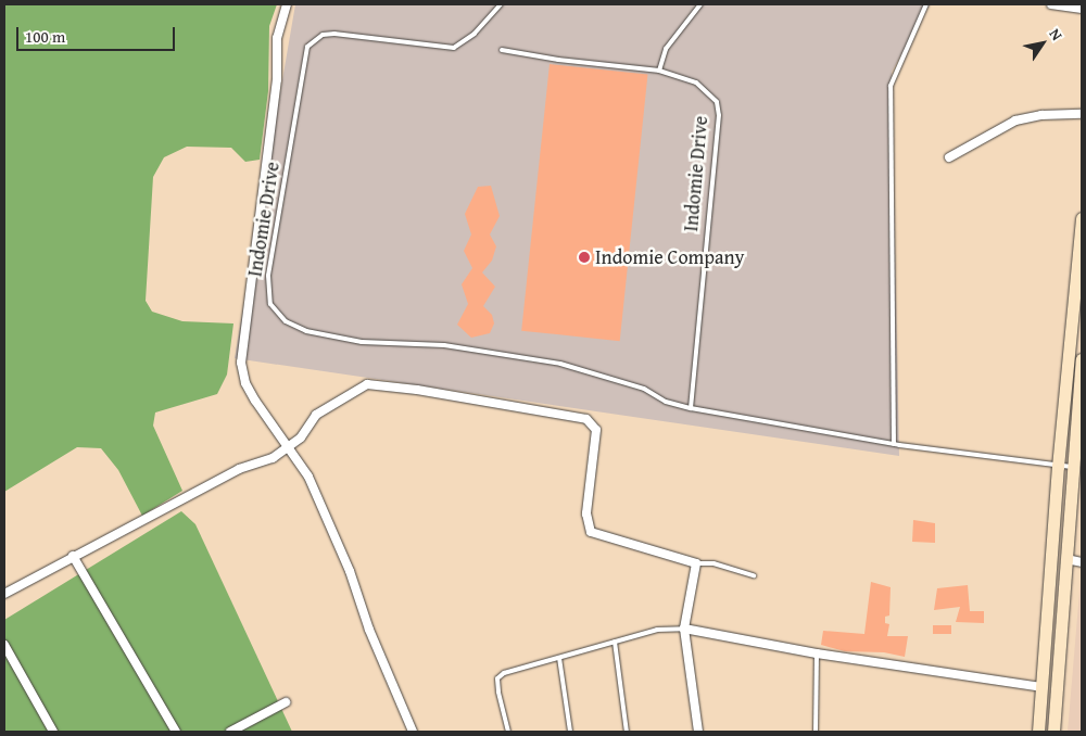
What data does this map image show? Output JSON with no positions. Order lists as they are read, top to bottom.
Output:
{
  "streets": {
    "lane": ["Indomie Drive"]
  },
  "places": ["Indomie Company"],
  "scale_bar": "100 m",
  "north": "top right"
}
